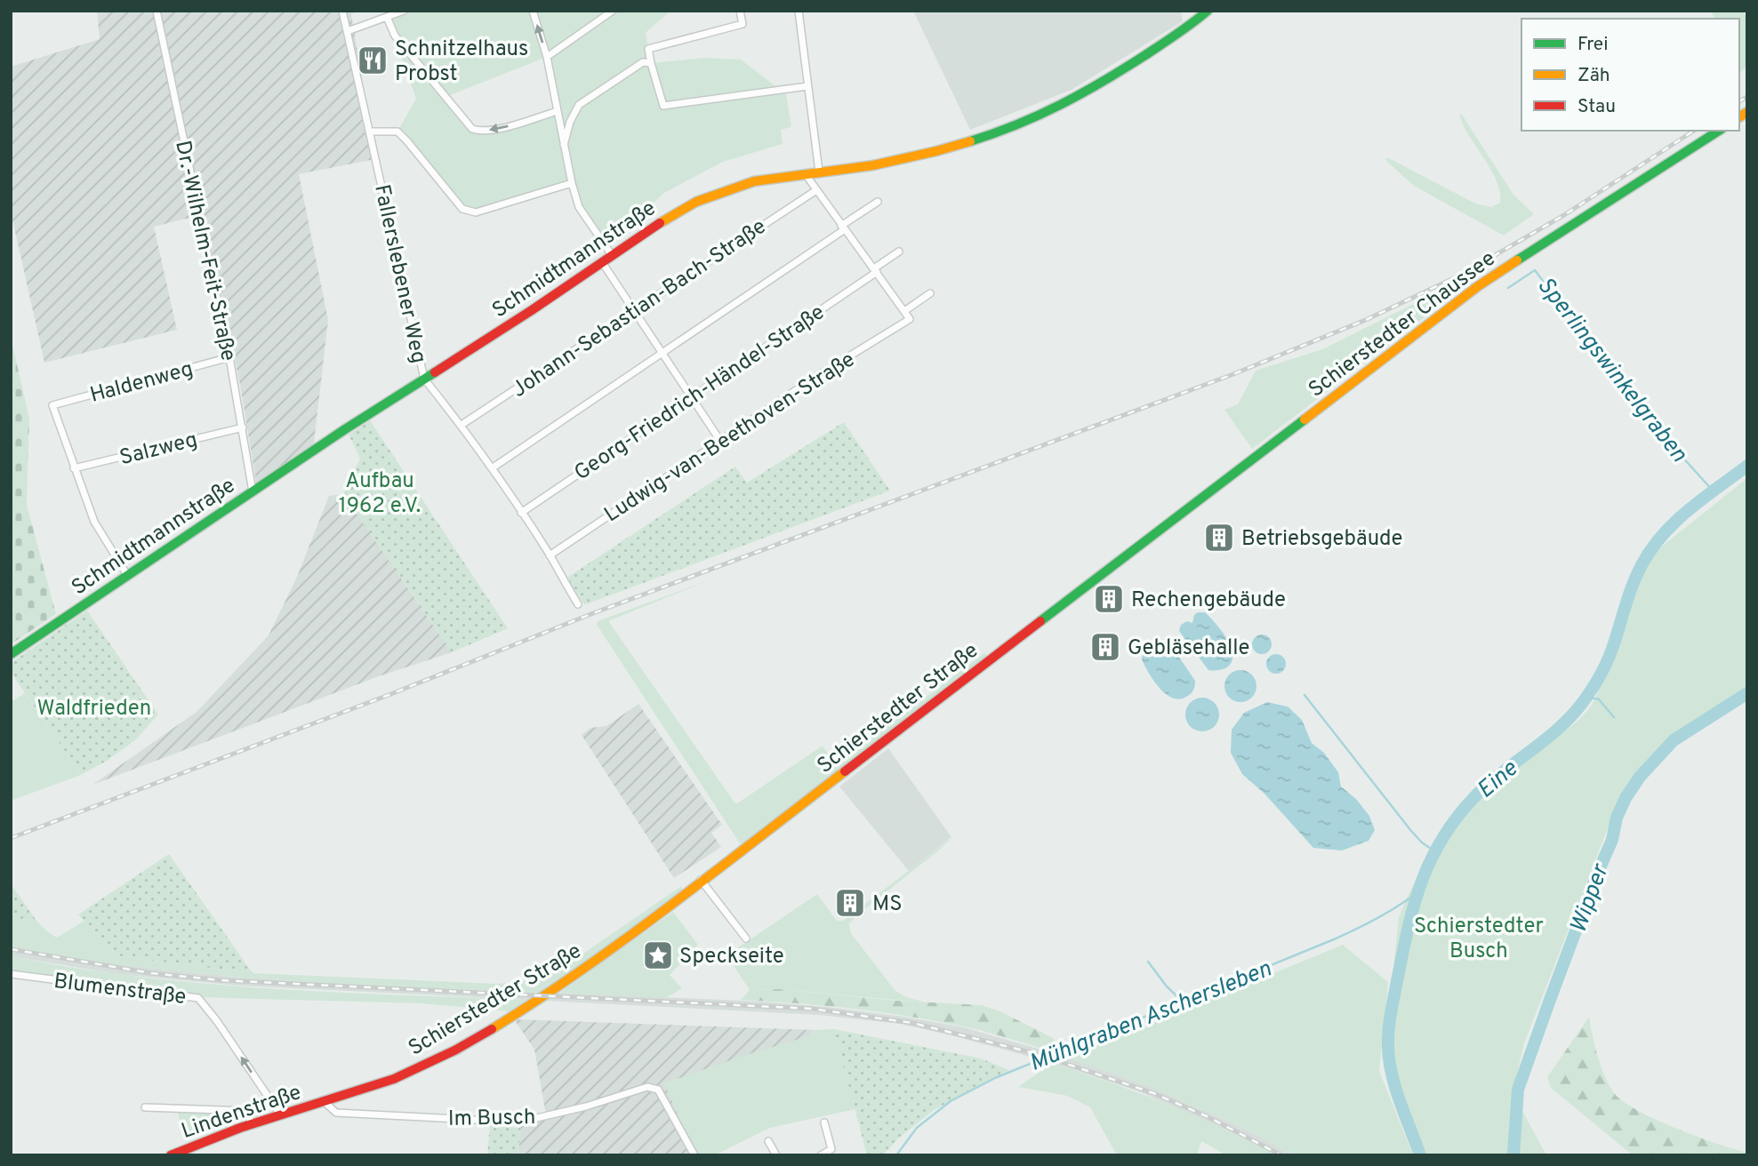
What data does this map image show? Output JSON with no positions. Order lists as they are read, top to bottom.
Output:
{
  "streets": {
    "street": [
      "Dr.-Wilhelm-Feit-Straße",
      "Schmidtmannstraße",
      "Fallerslebener Weg",
      "Johann-Sebastian-Bach-Straße",
      "Schierstedter Chaussee",
      "Haldenweg",
      "Georg-Friedrich-Händel-Straße",
      "Ludwig-van-Beethoven-Straße",
      "Salzweg",
      "Schierstedter Straße",
      "Blumenstraße",
      "Lindenstraße",
      "Im Busch"
    ]
  },
  "crossings": [
    ["Dr.-Wilhelm-Feit-Straße", "Schmidtmannstraße"],
    ["Dr.-Wilhelm-Feit-Straße", "Haldenweg"],
    ["Dr.-Wilhelm-Feit-Straße", "Salzweg"],
    ["Schmidtmannstraße", "Fallerslebener Weg"],
    ["Fallerslebener Weg", "Johann-Sebastian-Bach-Straße"],
    ["Fallerslebener Weg", "Georg-Friedrich-Händel-Straße"],
    ["Fallerslebener Weg", "Ludwig-van-Beethoven-Straße"],
    ["Schierstedter Chaussee", "Schierstedter Straße"],
    ["Haldenweg", "Salzweg"],
    ["Schierstedter Straße", "Lindenstraße"],
    ["Schierstedter Straße", "Im Busch"],
    ["Blumenstraße", "Lindenstraße"],
    ["Lindenstraße", "Im Busch"]
  ],
  "one_way": ["Blumenstraße"],
  "water": [
    "Sperlingswinkelgraben",
    "Eine",
    "Wipper",
    "Mühlgraben Aschersleben"
  ],
  "parks": ["Aufbau 1962 e.V.", "Waldfrieden", "Schierstedter Busch"],
  "places": {
    "restaurant": ["Schnitzelhaus Probst"],
    "building": [
      "Betriebsgebäude",
      "Rechengebäude",
      "Gebläsehalle",
      "MS"
    ],
    "place": ["Speckseite"]
  },
  "legend": ["Frei", "Zäh", "Stau"]
}
